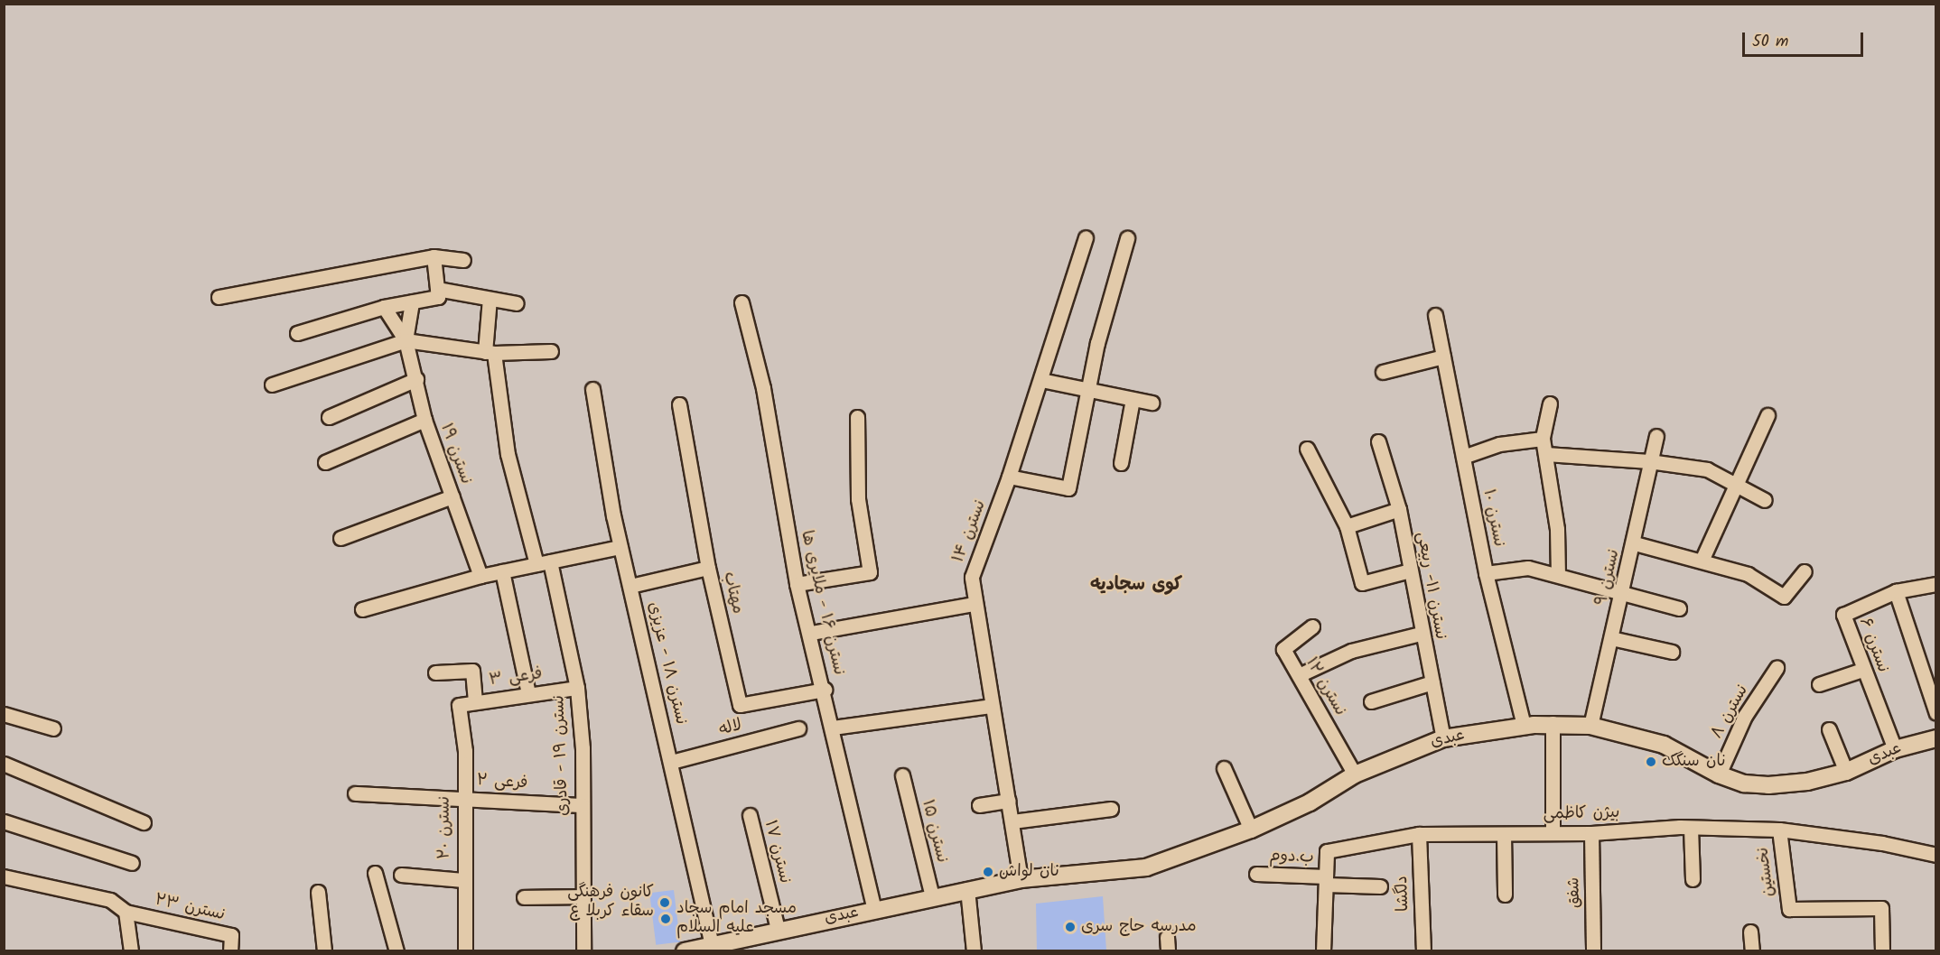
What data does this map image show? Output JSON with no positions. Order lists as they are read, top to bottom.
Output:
{
  "streets": {
    "street": [
      "نسترن ۱۹",
      "نسترن ۱۰",
      "نسترن ۱۴",
      "نسترن ۹",
      "نسترن ۱۱- ربیعی",
      "مهتاب",
      "نسترن ۱۶ - ملایری ها",
      "نسترن ۶",
      "نسترن ۱۸ - عزیزی",
      "فرعی ۳",
      "نسترن ۱۲",
      "نسترن ۸",
      "لاله",
      "عبدی",
      "نسترن ۱۹ - قادری",
      "فرعی ۲",
      "بیژن کاظمی",
      "نسترن ۲۰",
      "نسترن ۱۵",
      "نسترن ۱۷",
      "ب.دوم",
      "نخستین",
      "شفق",
      "دلگشا",
      "نسترن ۲۳"
    ]
  },
  "crossings": [
    ["نسترن ۱۰", "عبدی"],
    ["نسترن ۱۴", "عبدی"],
    ["نسترن ۹", "عبدی"],
    ["نسترن ۱۱- ربیعی", "عبدی"],
    ["مهتاب", "نسترن ۱۶ - ملایری ها"],
    ["نسترن ۱۶ - ملایری ها", "عبدی"],
    ["نسترن ۶", "عبدی"],
    ["نسترن ۱۸ - عزیزی", "لاله"],
    ["نسترن ۱۸ - عزیزی", "عبدی"],
    ["فرعی ۳", "نسترن ۱۹ - قادری"],
    ["فرعی ۳", "نسترن ۲۰"],
    ["نسترن ۱۲", "عبدی"],
    ["نسترن ۸", "عبدی"],
    ["عبدی", "نسترن ۱۵"],
    ["عبدی", "نسترن ۱۷"],
    ["نسترن ۱۹ - قادری", "فرعی ۲"],
    ["فرعی ۲", "نسترن ۲۰"],
    ["بیژن کاظمی", "ب.دوم"],
    ["بیژن کاظمی", "نخستین"],
    ["بیژن کاظمی", "شفق"],
    ["بیژن کاظمی", "دلگشا"]
  ],
  "districts": ["کوی سجادیه"],
  "places": [
    "نان سنگک",
    "نان لواش",
    "کانون فرهنگی سقاء کربلا ع",
    "مسجد امام سجاد علیه السلام",
    "مدرسه حاج سری"
  ],
  "scale_bar": "50 m"
}
